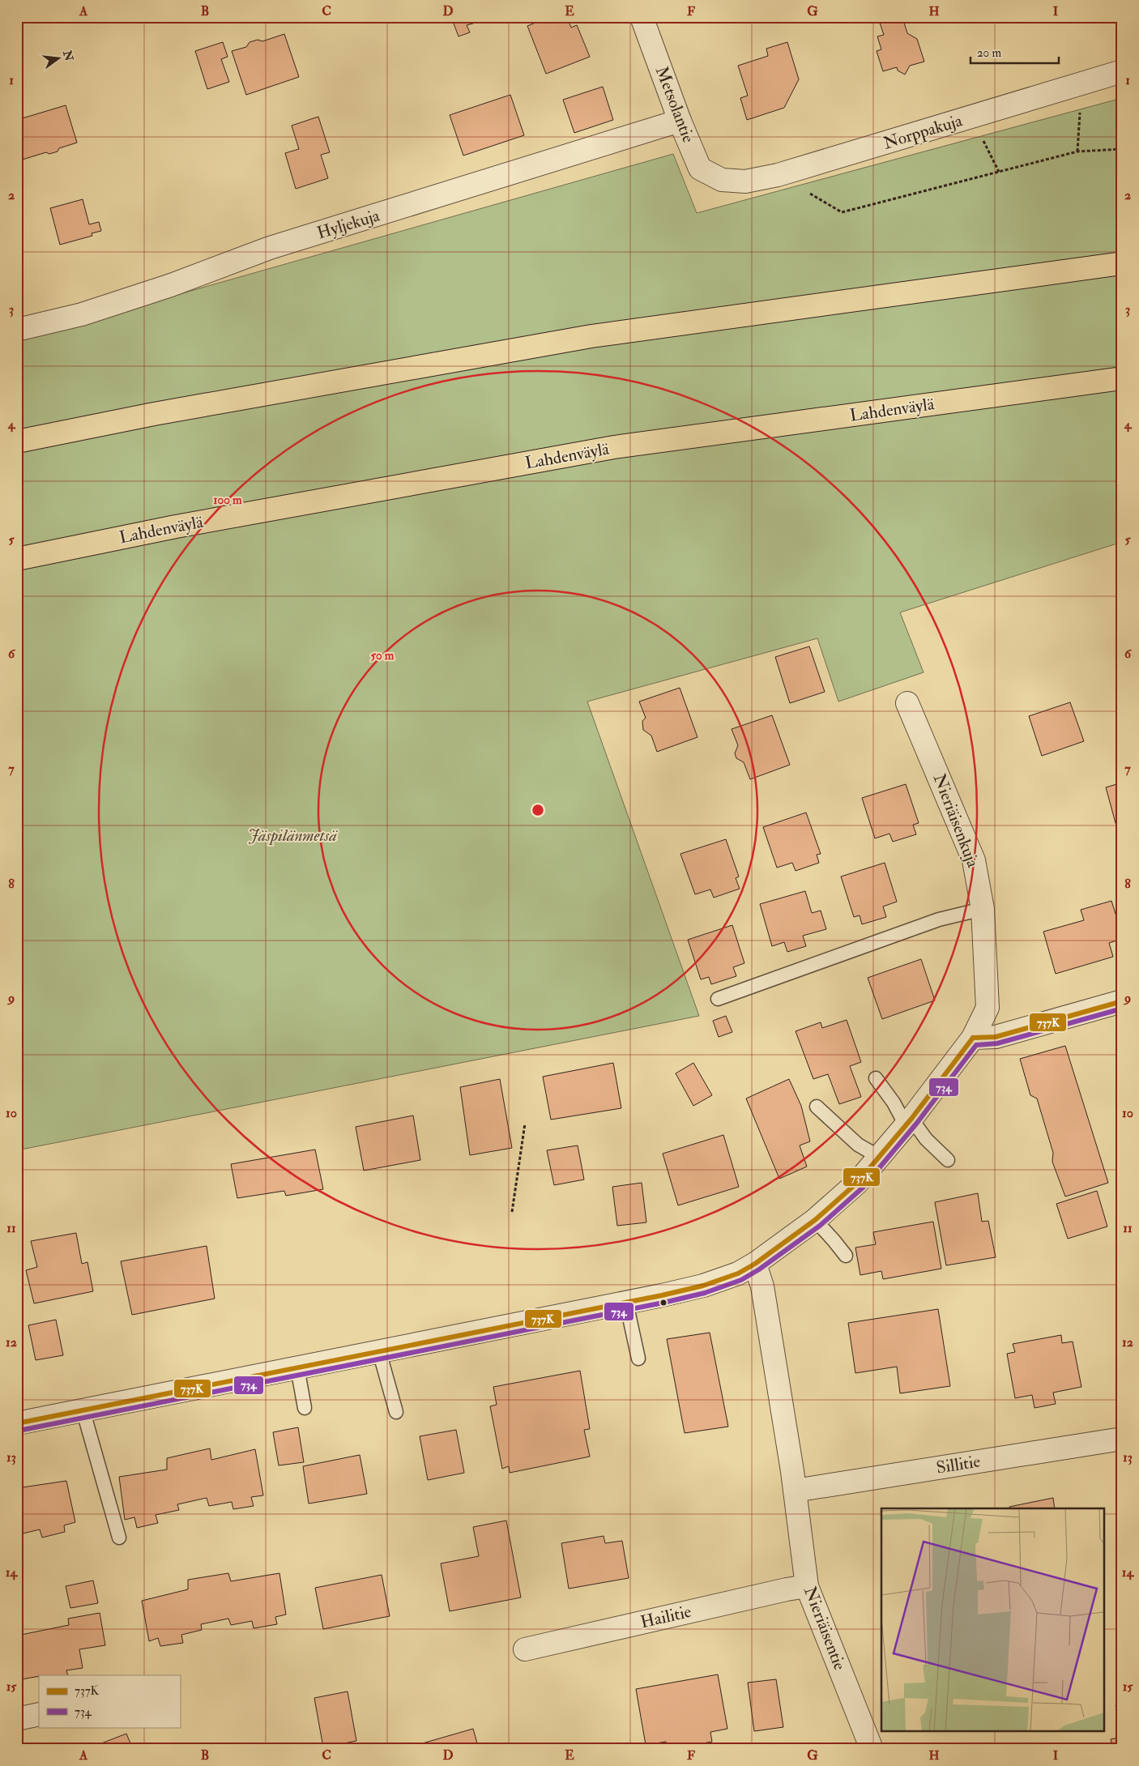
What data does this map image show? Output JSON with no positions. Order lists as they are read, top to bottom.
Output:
{
  "streets": {
    "highway": ["Lahdenväylä"],
    "street": [
      "Metsolantie",
      "Norppakuja",
      "Hyljekuja",
      "Nieriäisenkuja",
      "Sillitie",
      "Hailitie",
      "Nieriäisentie"
    ]
  },
  "crossings": [
    ["Metsolantie", "Norppakuja"],
    ["Metsolantie", "Hyljekuja"],
    ["Sillitie", "Nieriäisentie"],
    ["Hailitie", "Nieriäisentie"]
  ],
  "parks": ["Jäspilänmetsä"],
  "lines": ["transit line 737K", "transit line 734"],
  "legend": ["737K", "734"],
  "scale_bar": "20 m",
  "north": "right",
  "grid": {
    "columns": [
      "A",
      "B",
      "C",
      "D",
      "E",
      "F",
      "G",
      "H",
      "I"
    ],
    "rows": [
      "1",
      "2",
      "3",
      "4",
      "5",
      "6",
      "7",
      "8",
      "9",
      "10",
      "11",
      "12",
      "13",
      "14",
      "15"
    ]
  },
  "rings": ["100 m", "50 m"]
}
